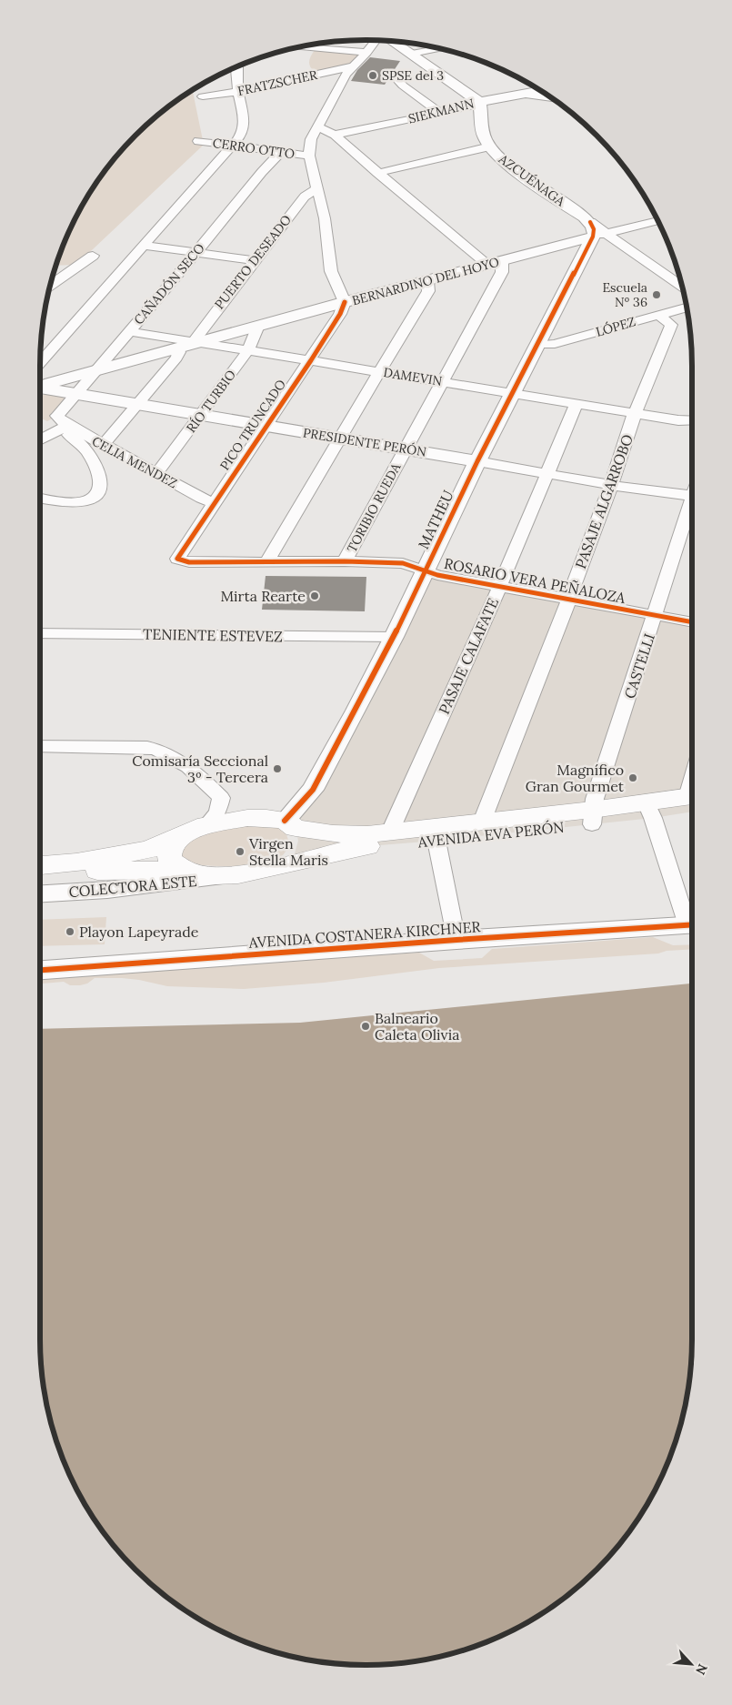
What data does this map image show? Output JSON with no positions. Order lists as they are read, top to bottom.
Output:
{
  "streets": {
    "highway": ["AVENIDA EVA PERÓN"],
    "street": [
      "FRATZSCHER",
      "SIEKMANN",
      "CERRO OTTO",
      "AZCUÉNAGA",
      "PUERTO DESEADO",
      "BERNARDINO DEL HOYO",
      "CAÑADÓN SECO",
      "LÓPEZ",
      "DAMEVIN",
      "RÍO TURBIO",
      "PICO TRUNCADO",
      "PRESIDENTE PERÓN",
      "CELIA MENDEZ",
      "PASAJE ALGARROBO",
      "TORIBIO RUEDA",
      "MATHEU",
      "ROSARIO VERA PEÑALOZA",
      "TENIENTE ESTEVEZ",
      "PASAJE CALAFATE",
      "CASTELLI",
      "COLECTORA ESTE",
      "AVENIDA COSTANERA KIRCHNER"
    ]
  },
  "crossings": [
    ["SIEKMANN", "AZCUÉNAGA"],
    ["CERRO OTTO", "CAÑADÓN SECO"],
    ["AZCUÉNAGA", "BERNARDINO DEL HOYO"],
    ["AZCUÉNAGA", "MATHEU"],
    ["PUERTO DESEADO", "BERNARDINO DEL HOYO"],
    ["PUERTO DESEADO", "DAMEVIN"],
    ["PUERTO DESEADO", "PRESIDENTE PERÓN"],
    ["PUERTO DESEADO", "CELIA MENDEZ"],
    ["BERNARDINO DEL HOYO", "CAÑADÓN SECO"],
    ["BERNARDINO DEL HOYO", "DAMEVIN"],
    ["BERNARDINO DEL HOYO", "RÍO TURBIO"],
    ["BERNARDINO DEL HOYO", "PICO TRUNCADO"],
    ["BERNARDINO DEL HOYO", "TORIBIO RUEDA"],
    ["BERNARDINO DEL HOYO", "MATHEU"],
    ["CAÑADÓN SECO", "DAMEVIN"],
    ["CAÑADÓN SECO", "PRESIDENTE PERÓN"],
    ["CAÑADÓN SECO", "CELIA MENDEZ"],
    ["LÓPEZ", "PASAJE ALGARROBO"],
    ["LÓPEZ", "MATHEU"],
    ["DAMEVIN", "RÍO TURBIO"],
    ["DAMEVIN", "PICO TRUNCADO"],
    ["DAMEVIN", "PASAJE ALGARROBO"],
    ["DAMEVIN", "TORIBIO RUEDA"],
    ["DAMEVIN", "MATHEU"],
    ["DAMEVIN", "PASAJE CALAFATE"],
    ["RÍO TURBIO", "PRESIDENTE PERÓN"],
    ["RÍO TURBIO", "CELIA MENDEZ"],
    ["PICO TRUNCADO", "PRESIDENTE PERÓN"],
    ["PICO TRUNCADO", "CELIA MENDEZ"],
    ["PICO TRUNCADO", "ROSARIO VERA PEÑALOZA"],
    ["PRESIDENTE PERÓN", "PASAJE ALGARROBO"],
    ["PRESIDENTE PERÓN", "TORIBIO RUEDA"],
    ["PRESIDENTE PERÓN", "MATHEU"],
    ["PRESIDENTE PERÓN", "PASAJE CALAFATE"],
    ["PASAJE ALGARROBO", "ROSARIO VERA PEÑALOZA"],
    ["PASAJE ALGARROBO", "AVENIDA EVA PERÓN"],
    ["TORIBIO RUEDA", "ROSARIO VERA PEÑALOZA"],
    ["MATHEU", "ROSARIO VERA PEÑALOZA"],
    ["MATHEU", "TENIENTE ESTEVEZ"],
    ["MATHEU", "AVENIDA EVA PERÓN"],
    ["ROSARIO VERA PEÑALOZA", "PASAJE CALAFATE"],
    ["ROSARIO VERA PEÑALOZA", "CASTELLI"],
    ["PASAJE CALAFATE", "AVENIDA EVA PERÓN"],
    ["CASTELLI", "AVENIDA EVA PERÓN"],
    ["AVENIDA EVA PERÓN", "COLECTORA ESTE"]
  ],
  "places": [
    "SPSE del 3",
    "Escuela Nº 36",
    "Mirta Rearte",
    "Comisaría Seccional 3º - Tercera",
    "Magnífico Gran Gourmet",
    "Virgen Stella Maris",
    "Playon Lapeyrade",
    "Balneario Caleta Olivia"
  ],
  "north": "bottom right"
}
